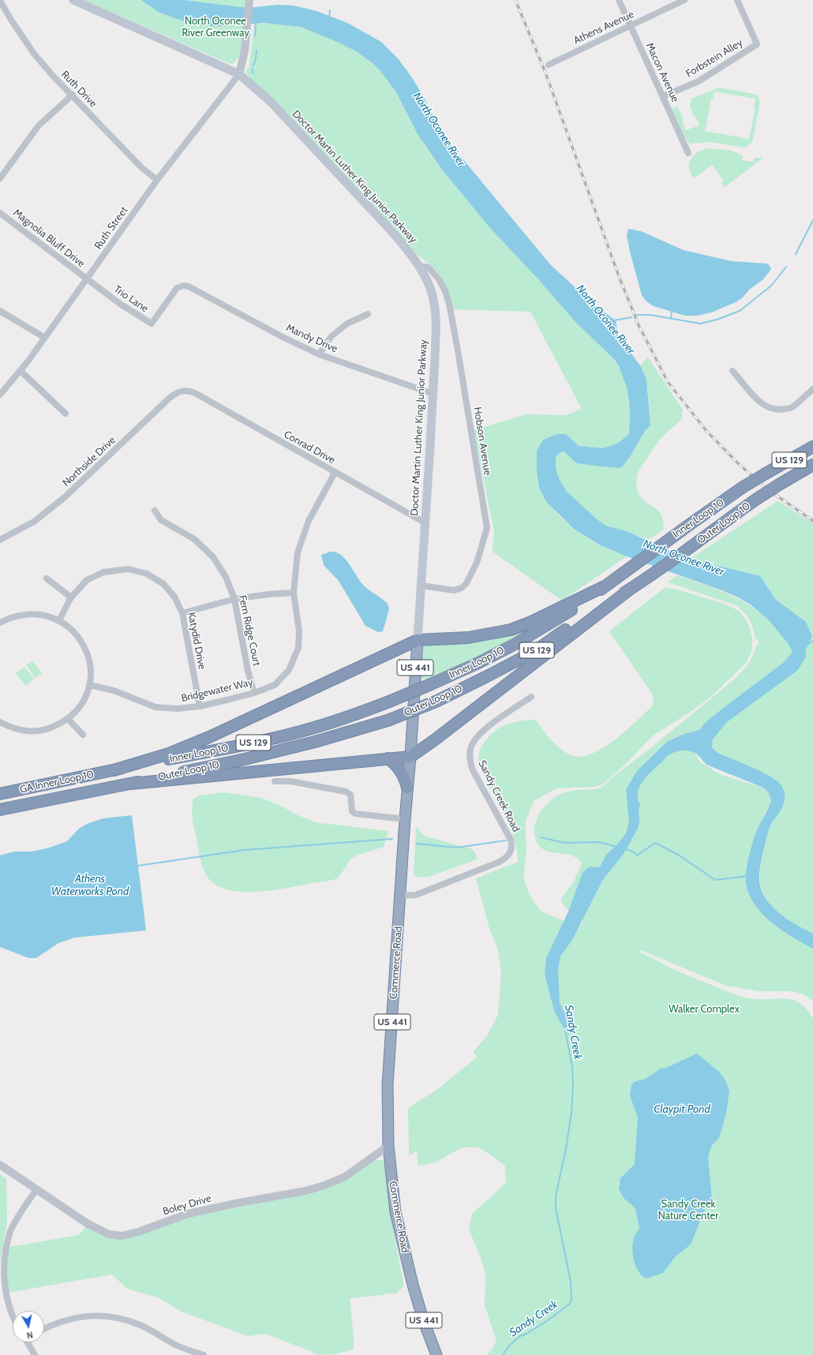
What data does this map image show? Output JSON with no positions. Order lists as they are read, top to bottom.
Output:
{
  "streets": {
    "highway": [
      "US 129",
      "Inner Loop 10",
      "Outer Loop 10",
      "US 441",
      "GA Inner Loop 10",
      "Commerce Road"
    ],
    "main road": ["Doctor Martin Luther King Junior Parkway"],
    "street": [
      "Athens Avenue",
      "Forbstein Alley",
      "Macon Avenue",
      "Ruth Drive",
      "Ruth Street",
      "Magnolia Bluff Drive",
      "Trio Lane",
      "Mandy Drive",
      "Hobson Avenue",
      "Conrad Drive",
      "Northside Drive",
      "Fern Ridge Court",
      "Katydid Drive",
      "Bridgewater Way",
      "Sandy Creek Road",
      "Boley Drive"
    ]
  },
  "crossings": [
    ["Athens Avenue", "Macon Avenue"],
    ["Forbstein Alley", "Macon Avenue"],
    ["Ruth Drive", "Ruth Street"],
    ["Doctor Martin Luther King Junior Parkway", "Ruth Street"],
    ["Doctor Martin Luther King Junior Parkway", "Mandy Drive"],
    ["Doctor Martin Luther King Junior Parkway", "Hobson Avenue"],
    ["Doctor Martin Luther King Junior Parkway", "Conrad Drive"],
    ["Doctor Martin Luther King Junior Parkway", "Commerce Road"],
    ["Ruth Street", "Magnolia Bluff Drive"],
    ["Ruth Street", "Trio Lane"],
    ["Magnolia Bluff Drive", "Trio Lane"],
    ["Trio Lane", "Mandy Drive"],
    ["Conrad Drive", "Northside Drive"],
    ["Conrad Drive", "Bridgewater Way"],
    ["Inner Loop 10", "GA Inner Loop 10"],
    ["Fern Ridge Court", "Bridgewater Way"],
    ["Katydid Drive", "Bridgewater Way"],
    ["Sandy Creek Road", "Commerce Road"],
    ["Commerce Road", "Boley Drive"]
  ],
  "water": [
    "North Oconee River",
    "Athens Waterworks Pond",
    "Sandy Creek",
    "Claypit Pond"
  ],
  "parks": ["North Oconee River Greenway", "Walker Complex", "Sandy Creek Nature Center"],
  "north": "bottom"
}
